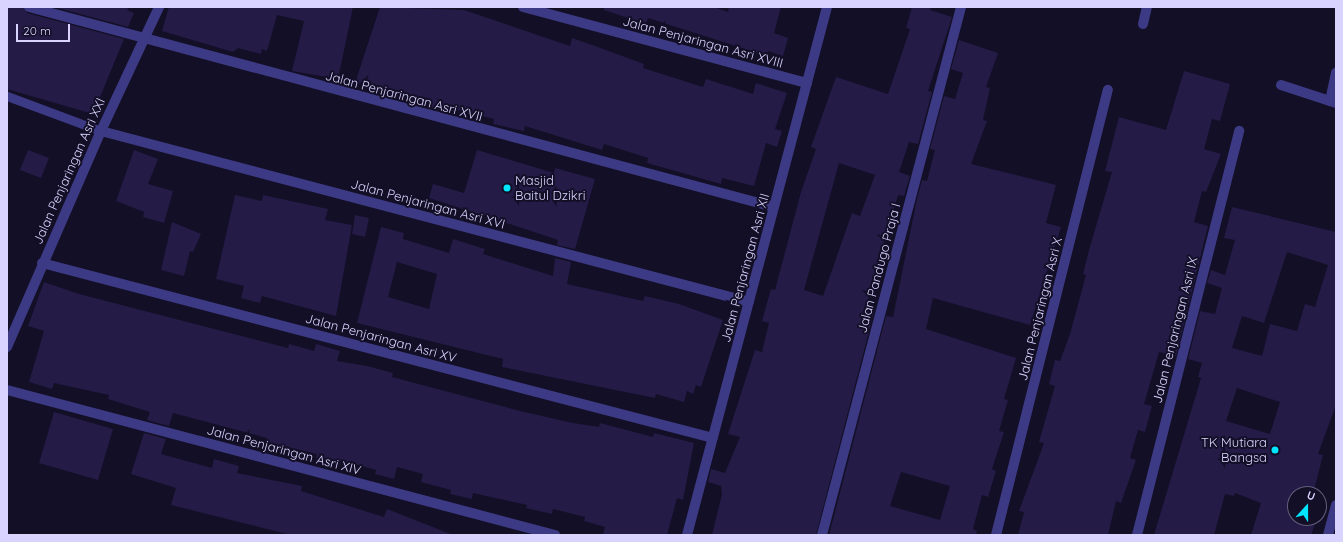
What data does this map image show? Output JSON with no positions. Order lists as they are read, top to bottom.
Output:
{
  "streets": {
    "street": [
      "Jalan Penjaringan Asri XVIII",
      "Jalan Penjaringan Asri XVII",
      "Jalan Penjaringan Asri XXI",
      "Jalan Penjaringan Asri XVI",
      "Jalan Penjaringan Asri XII",
      "Jalan Pandugo Praja I",
      "Jalan Penjaringan Asri X",
      "Jalan Penjaringan Asri IX",
      "Jalan Penjaringan Asri XV",
      "Jalan Penjaringan Asri XIV"
    ]
  },
  "crossings": [
    ["Jalan Penjaringan Asri XVIII", "Jalan Penjaringan Asri XII"],
    ["Jalan Penjaringan Asri XVII", "Jalan Penjaringan Asri XXI"],
    ["Jalan Penjaringan Asri XVII", "Jalan Penjaringan Asri XII"],
    ["Jalan Penjaringan Asri XXI", "Jalan Penjaringan Asri XVI"],
    ["Jalan Penjaringan Asri XXI", "Jalan Penjaringan Asri XV"],
    ["Jalan Penjaringan Asri XVI", "Jalan Penjaringan Asri XII"],
    ["Jalan Penjaringan Asri XII", "Jalan Penjaringan Asri XV"]
  ],
  "places": ["Masjid Baitul Dzikri", "TK Mutiara Bangsa"],
  "scale_bar": "20 m",
  "north": "top"
}
